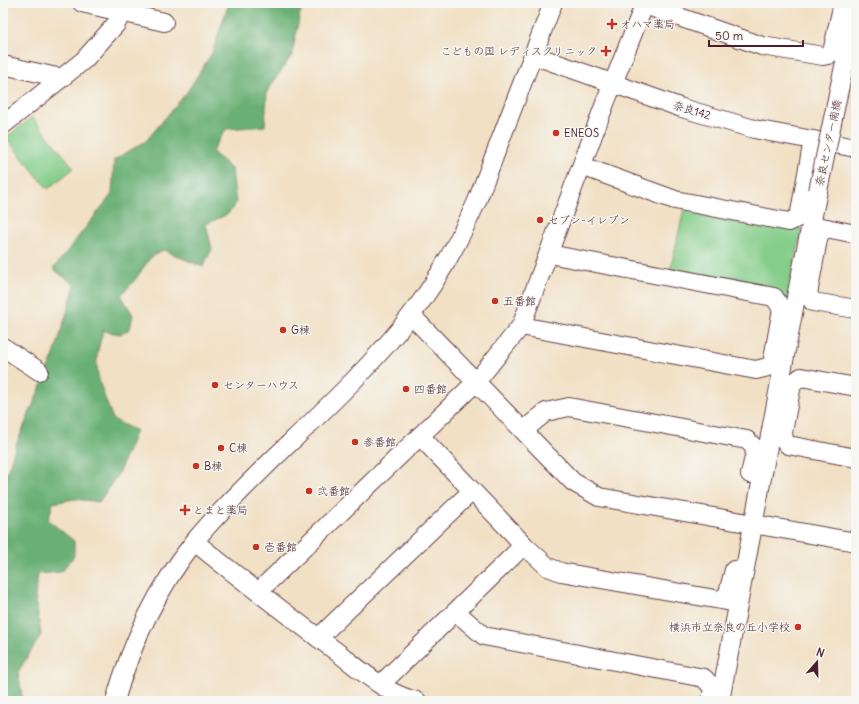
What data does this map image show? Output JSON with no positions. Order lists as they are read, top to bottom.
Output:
{
  "streets": {
    "street": ["奈良142", "奈良センター南橋"]
  },
  "places": {
    "health": ["オハマ薬局", "こどもの国 レディスクリニック", "とまと薬局"],
    "other": [
      "ENEOS",
      "セブン-イレブン",
      "五番館",
      "G棟",
      "センターハウス",
      "四番館",
      "参番館",
      "C棟",
      "B棟",
      "弐番館",
      "壱番館",
      "横浜市立奈良の丘小学校"
    ]
  },
  "scale_bar": "50 m",
  "north": "top"
}
